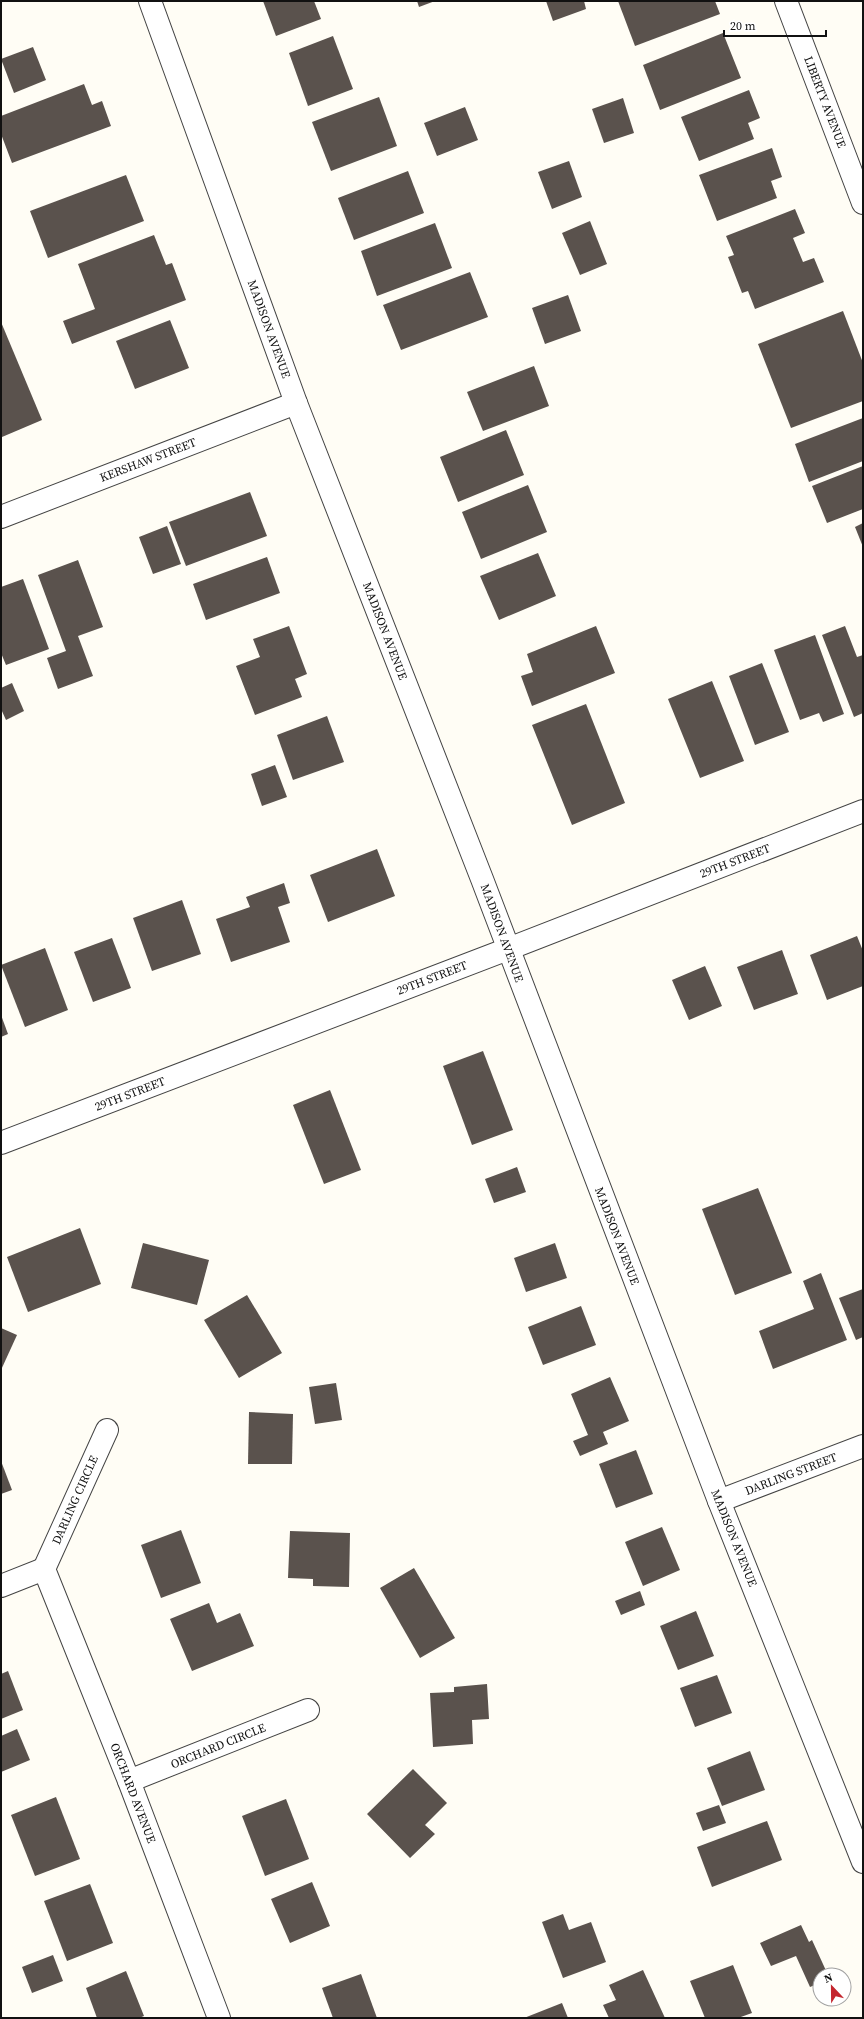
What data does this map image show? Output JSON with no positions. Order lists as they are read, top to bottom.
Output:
{
  "streets": {
    "street": [
      "LIBERTY AVENUE",
      "MADISON AVENUE",
      "KERSHAW STREET",
      "29TH STREET",
      "DARLING STREET",
      "DARLING CIRCLE",
      "ORCHARD CIRCLE",
      "ORCHARD AVENUE"
    ]
  },
  "crossings": [
    ["MADISON AVENUE", "KERSHAW STREET"],
    ["MADISON AVENUE", "29TH STREET"],
    ["MADISON AVENUE", "DARLING STREET"],
    ["DARLING CIRCLE", "ORCHARD AVENUE"],
    ["ORCHARD CIRCLE", "ORCHARD AVENUE"]
  ],
  "scale_bar": "20 m",
  "north": "top"
}
